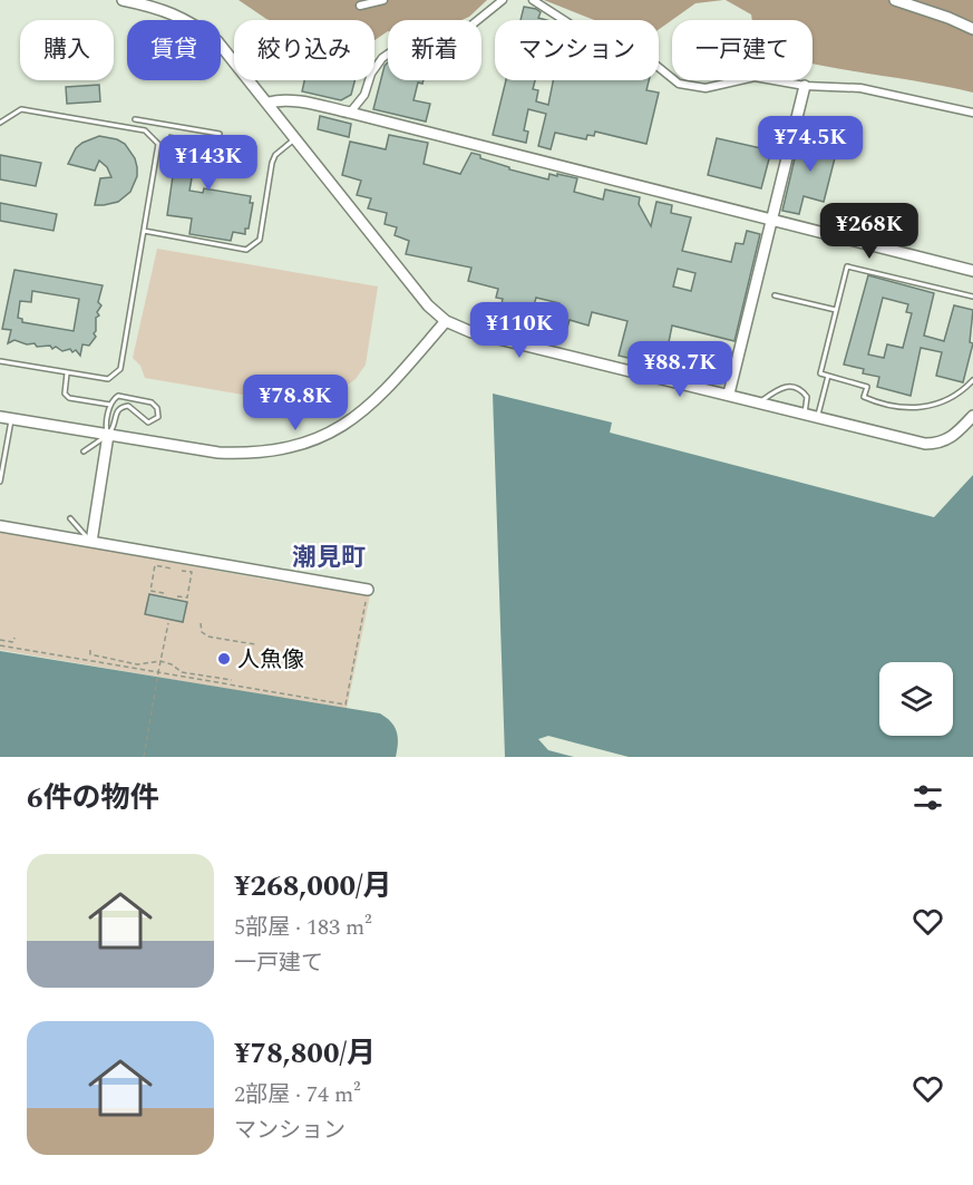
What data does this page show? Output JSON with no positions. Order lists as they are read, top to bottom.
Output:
{
  "districts": ["潮見町"],
  "places": ["人魚像"],
  "page": {
    "chip": [
      "購入",
      "賃貸",
      "絞り込み",
      "新着",
      "マンション",
      "一戸建て"
    ],
    "price": [
      "¥74.5K",
      "¥143K",
      "¥268K",
      "¥110K",
      "¥88.7K",
      "¥78.8K"
    ],
    "heading": "6件の物件",
    "list": [
      {
        "name": "¥268,000/月",
        "note": "5部屋 · 183 m² · 一戸建て"
      },
      {
        "name": "¥78,800/月",
        "note": "2部屋 · 74 m² · マンション"
      }
    ]
  }
}
